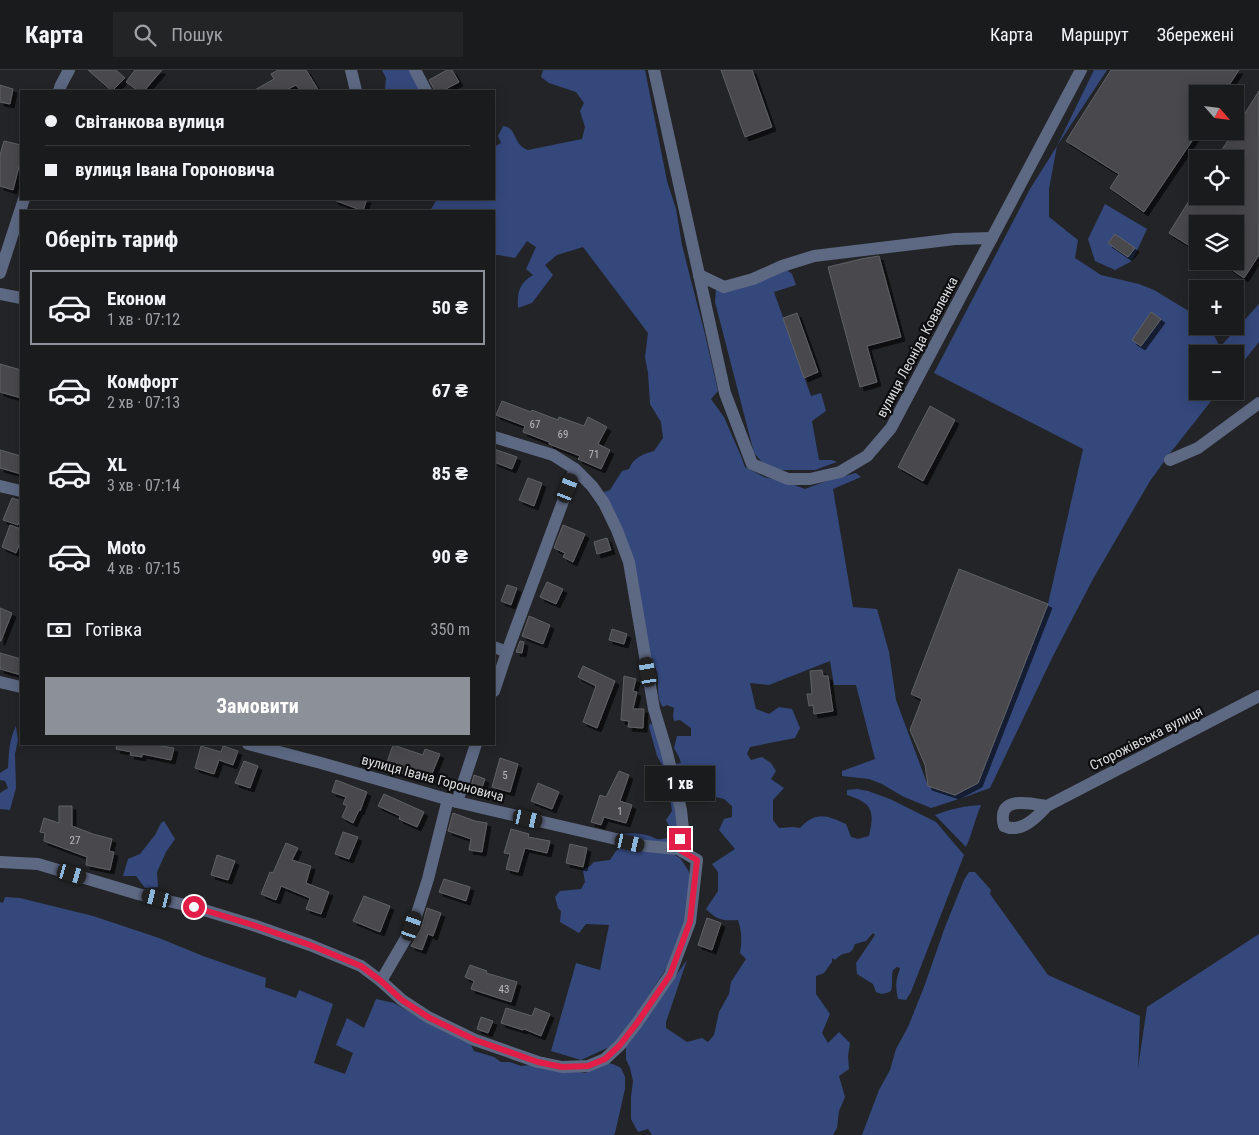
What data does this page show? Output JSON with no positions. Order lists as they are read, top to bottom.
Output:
{
  "streets": {
    "street": ["вулиця Леоніда Коваленка", "Сторожівська вулиця", "вулиця Івана Гороновича"]
  },
  "house_numbers": [
    "67",
    "69",
    "71",
    "5",
    "1",
    "27",
    "43"
  ],
  "north": "bottom right",
  "page": {
    "header": "Карта",
    "search": "Пошук",
    "nav": ["Карта", "Маршрут", "Збережені"],
    "map_buttons": ["+", "−"],
    "banner": ["Світанкова вулиця", "вулиця Івана Гороновича"],
    "heading": "Оберіть тариф",
    "list": [
      {
        "name": "Економ",
        "note": "1 хв · 07:12",
        "value": "50 ₴"
      },
      {
        "name": "Комфорт",
        "note": "2 хв · 07:13",
        "value": "67 ₴"
      },
      {
        "name": "XL",
        "note": "3 хв · 07:14",
        "value": "85 ₴"
      },
      {
        "name": "Moto",
        "note": "4 хв · 07:15",
        "value": "90 ₴"
      }
    ],
    "pay": ["Готівка", "350 m"],
    "buttons": "Замовити",
    "bubble": "1 хв"
  }
}
